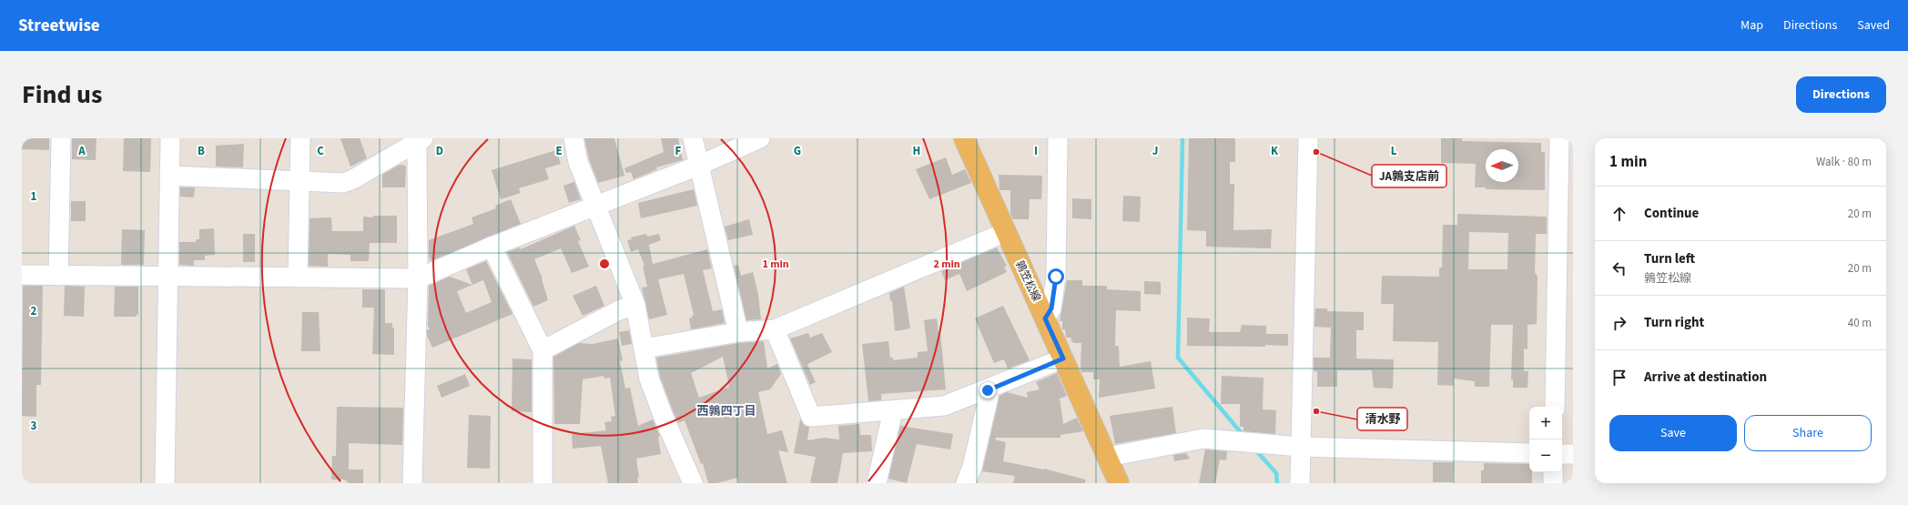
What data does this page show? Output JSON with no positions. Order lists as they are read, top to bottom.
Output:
{
  "streets": {
    "main road": ["鶉笠松線"]
  },
  "districts": ["西鶉四丁目"],
  "places": ["JA鶉支店前", "清水野"],
  "north": "left",
  "page": {
    "header": "Streetwise",
    "nav": ["Map", "Directions", "Saved"],
    "title": "Find us",
    "buttons": [
      "Directions",
      ["Save", "Share"]
    ],
    "heading": ["1 min", "Walk · 80 m"],
    "list": [
      ["Continue", "20 m"],
      ["Turn left", "鶉笠松線", "20 m"],
      ["Turn right", "40 m"],
      "Arrive at destination"
    ],
    "map_buttons": ["+", "−"]
  },
  "grid": {
    "columns": [
      "A",
      "B",
      "C",
      "D",
      "E",
      "F",
      "G",
      "H",
      "I",
      "J",
      "K",
      "L"
    ],
    "rows": ["1", "2", "3"]
  },
  "rings": ["1 min", "2 min"]
}
